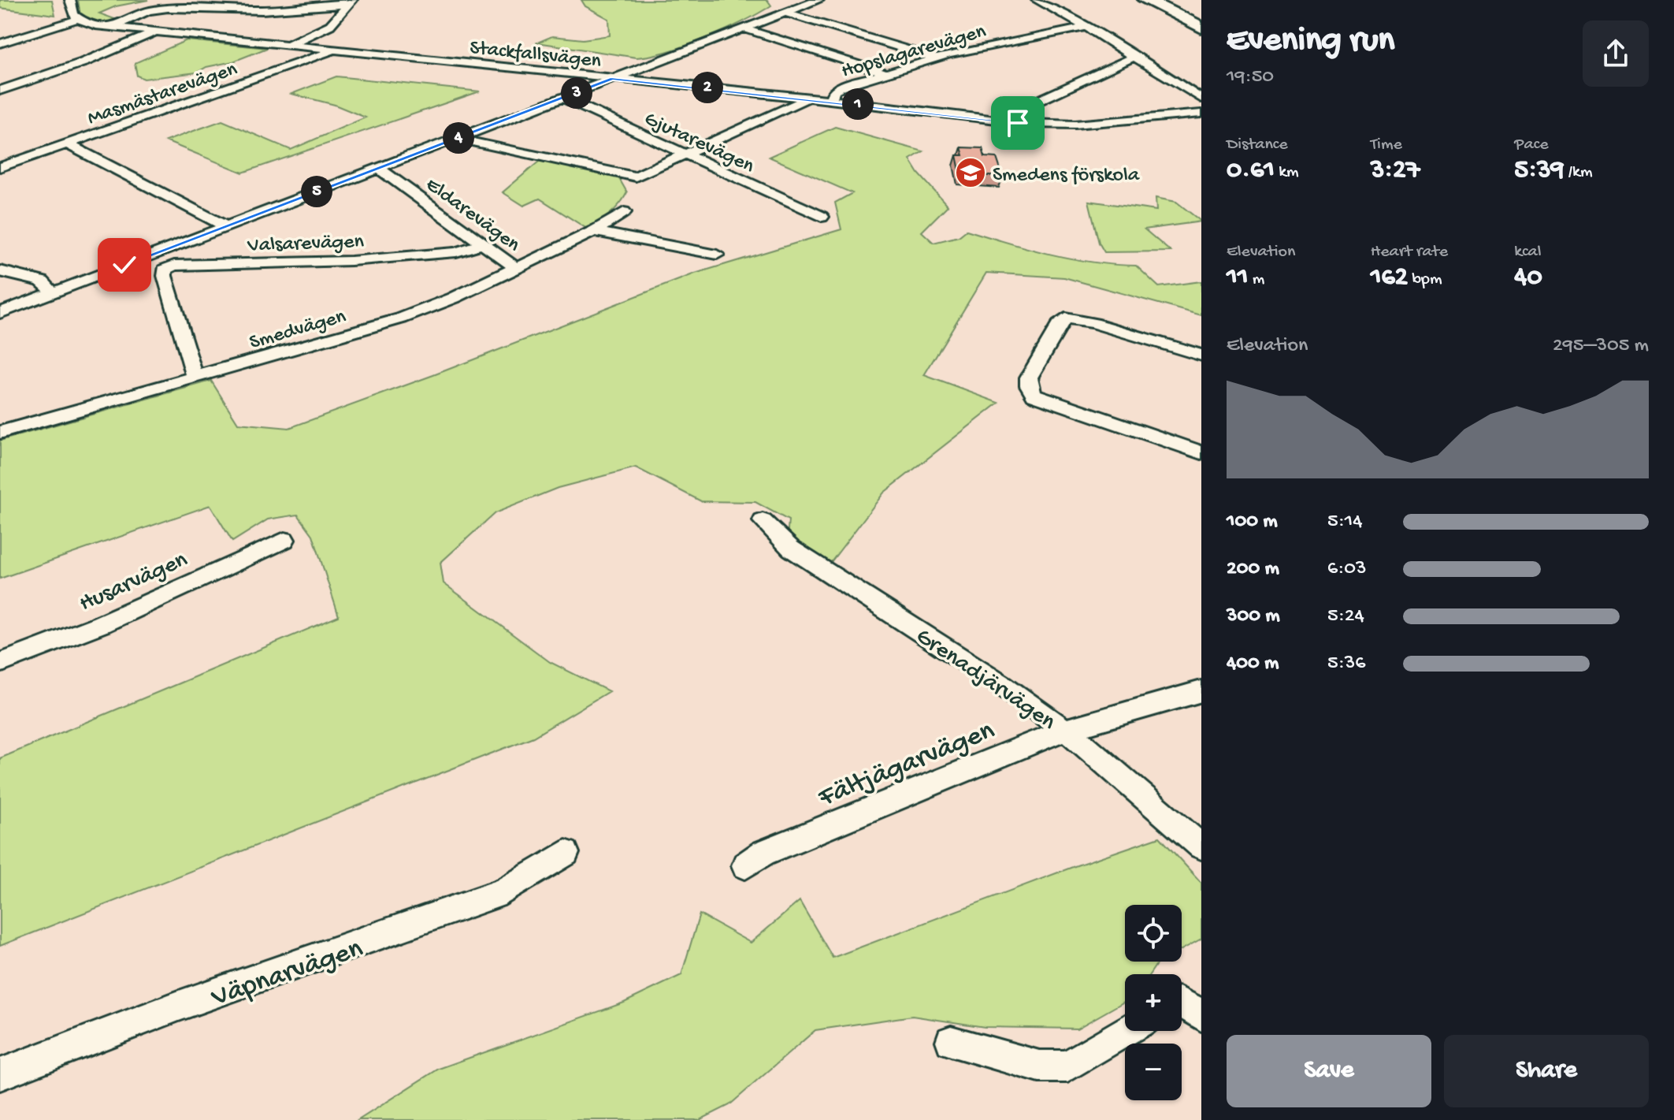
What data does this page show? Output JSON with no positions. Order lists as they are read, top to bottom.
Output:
{
  "streets": {
    "street": [
      "Hopslagarevägen",
      "Stackfallsvägen",
      "Masmästarevägen",
      "Gjutarevägen",
      "Eldarevägen",
      "Valsarevägen",
      "Smedvägen",
      "Husarvägen",
      "Grenadjärvägen",
      "Fältjägarvägen",
      "Väpnarvägen"
    ]
  },
  "crossings": [
    ["Hopslagarevägen", "Stackfallsvägen"],
    ["Stackfallsvägen", "Masmästarevägen"],
    ["Eldarevägen", "Valsarevägen"],
    ["Eldarevägen", "Smedvägen"],
    ["Valsarevägen", "Smedvägen"],
    ["Grenadjärvägen", "Fältjägarvägen"]
  ],
  "places": {
    "school or university": ["Smedens förskola"]
  },
  "page": {
    "heading": ["Evening run", "19:50"],
    "pins": [
      "2",
      "3",
      "1",
      "4",
      "5"
    ],
    "stats": [
      ["Distance", "0.61 km"],
      ["Time", "3:27"],
      ["Pace", "5:39 /km"],
      ["Elevation", "11 m"],
      ["Heart rate", "162 bpm"],
      ["kcal", "40"]
    ],
    "chart": ["Elevation", "295–305 m"],
    "list": [
      {
        "name": "100 m",
        "note": "5:14"
      },
      {
        "name": "200 m",
        "note": "6:03"
      },
      {
        "name": "300 m",
        "note": "5:24"
      },
      {
        "name": "400 m",
        "note": "5:36"
      }
    ],
    "map_buttons": ["+", "−"],
    "buttons": ["Save", "Share"]
  }
}
